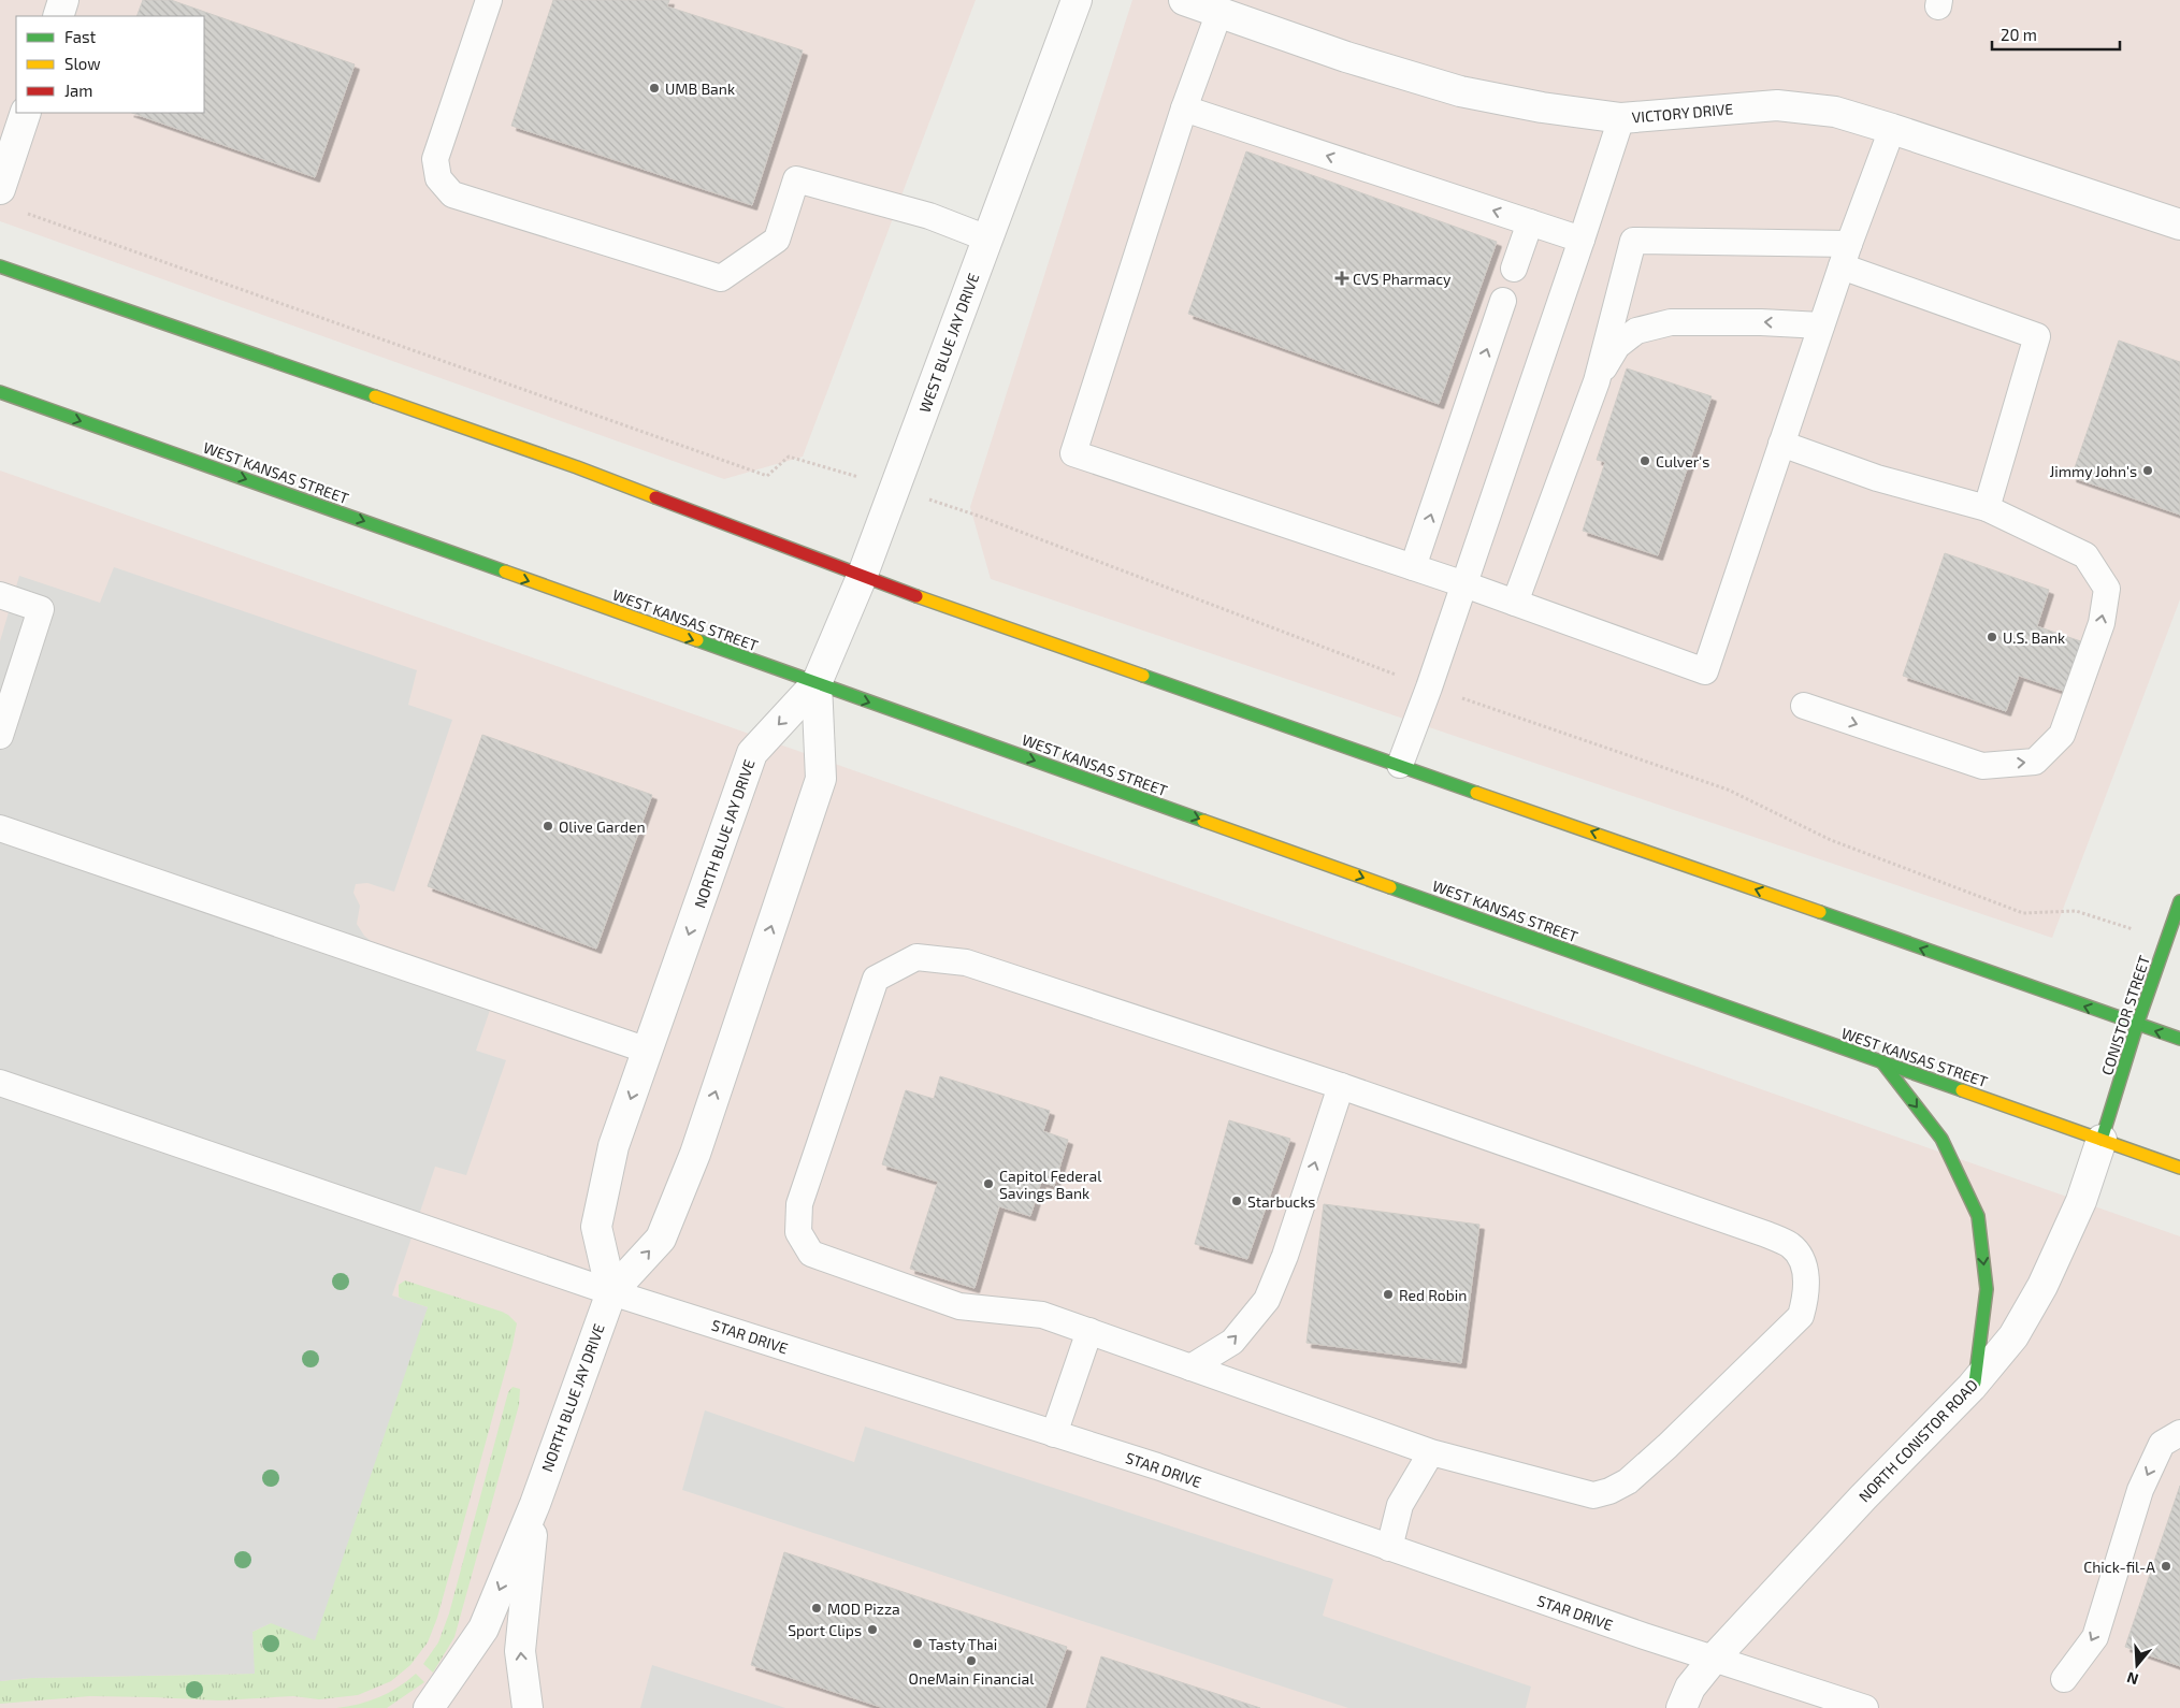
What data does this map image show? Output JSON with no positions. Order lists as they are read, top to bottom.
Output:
{
  "streets": {
    "main road": ["WEST KANSAS STREET", "CONISTOR STREET"],
    "street": [
      "VICTORY DRIVE",
      "WEST BLUE JAY DRIVE",
      "NORTH BLUE JAY DRIVE",
      "NORTH CONISTOR ROAD"
    ],
    "lane": ["STAR DRIVE"]
  },
  "crossings": [
    ["WEST BLUE JAY DRIVE", "WEST KANSAS STREET"],
    ["WEST BLUE JAY DRIVE", "NORTH BLUE JAY DRIVE"],
    ["WEST KANSAS STREET", "NORTH BLUE JAY DRIVE"],
    ["WEST KANSAS STREET", "CONISTOR STREET"],
    ["WEST KANSAS STREET", "NORTH CONISTOR ROAD"],
    ["NORTH BLUE JAY DRIVE", "STAR DRIVE"],
    ["CONISTOR STREET", "NORTH CONISTOR ROAD"],
    ["STAR DRIVE", "NORTH CONISTOR ROAD"]
  ],
  "one_way": ["WEST KANSAS STREET"],
  "places": {
    "other": [
      "UMB Bank",
      "Culver's",
      "Jimmy John's",
      "U.S. Bank",
      "Olive Garden",
      "Capitol Federal Savings Bank",
      "Starbucks",
      "Red Robin",
      "Chick-fil-A",
      "MOD Pizza",
      "Sport Clips",
      "Tasty Thai",
      "OneMain Financial"
    ],
    "health": ["CVS Pharmacy"]
  },
  "legend": ["Fast", "Slow", "Jam"],
  "scale_bar": "20 m",
  "north": "bottom"
}
